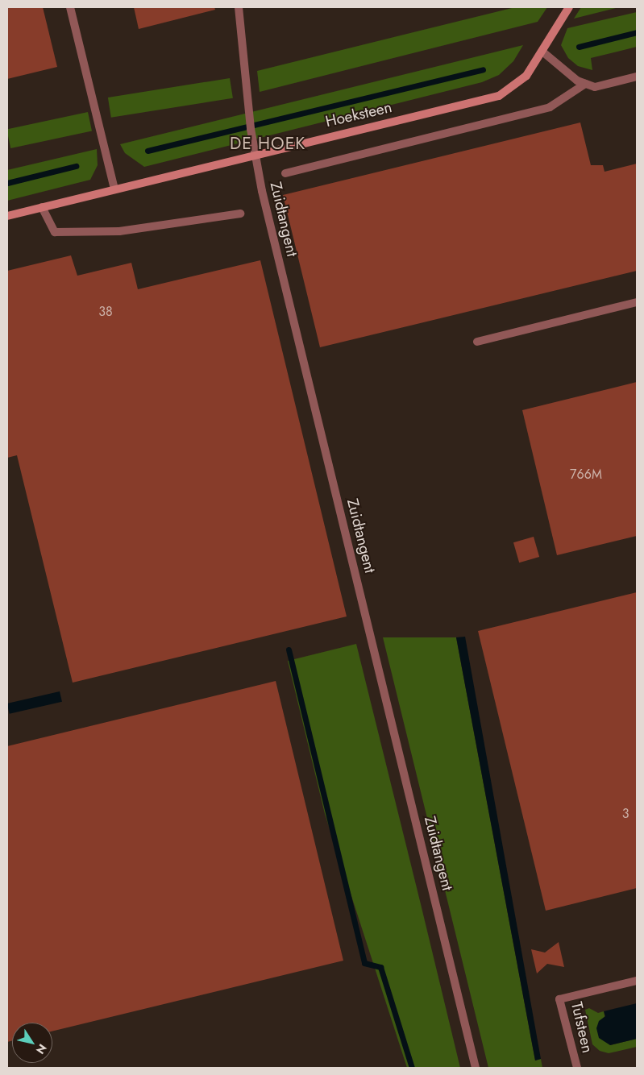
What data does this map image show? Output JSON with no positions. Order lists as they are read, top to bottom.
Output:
{
  "streets": {
    "street": ["Hoeksteen", "Zuidtangent", "Tufsteen"]
  },
  "districts": ["DE HOEK"],
  "house_numbers": ["38", "766M", "3"],
  "north": "bottom right"
}
